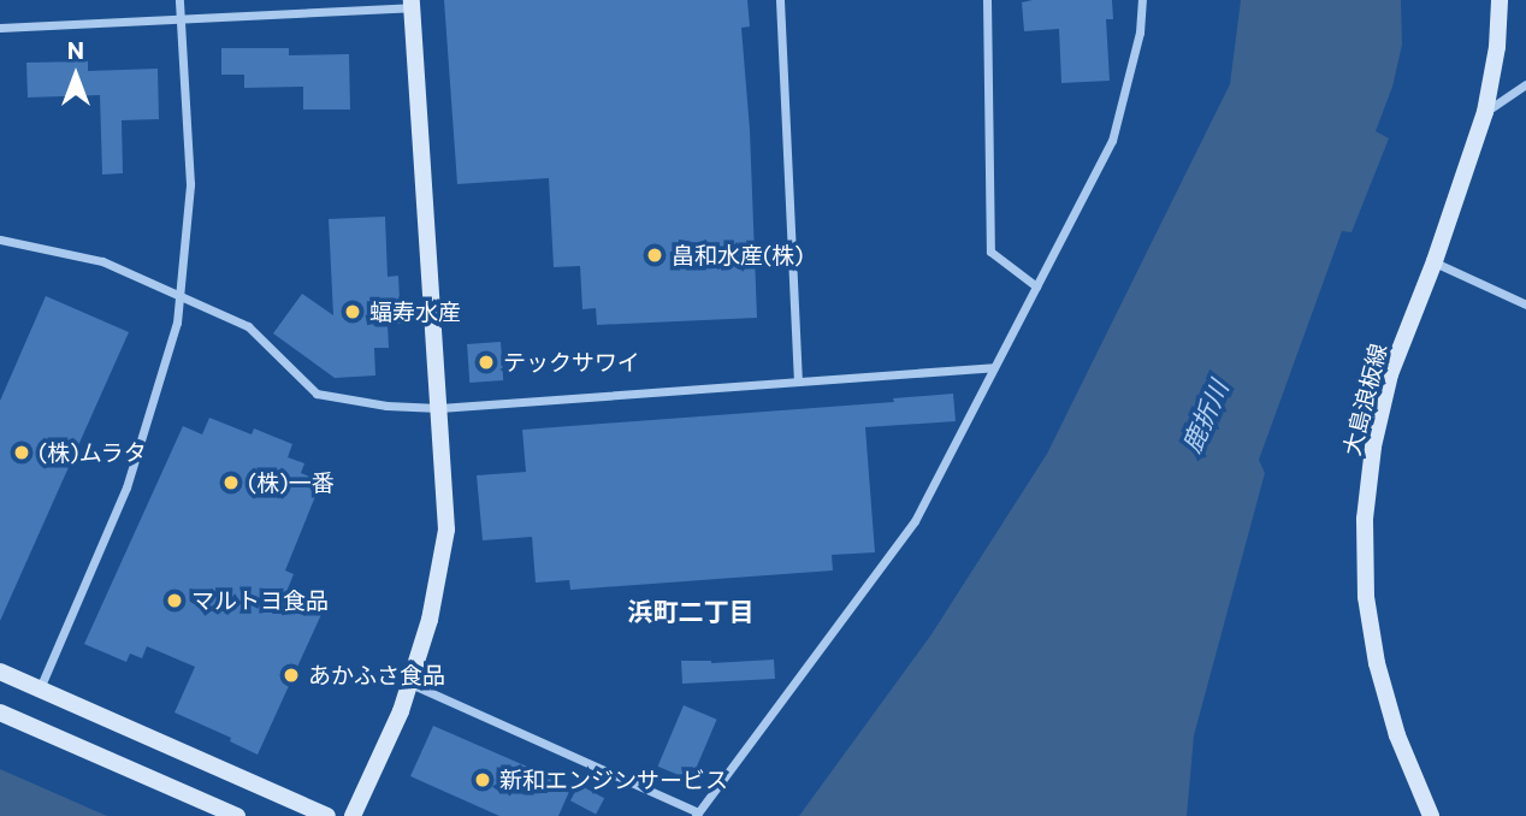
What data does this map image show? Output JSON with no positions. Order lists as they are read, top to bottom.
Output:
{
  "streets": {
    "street": ["大島浪板線"]
  },
  "districts": ["浜町二丁目"],
  "water": ["鹿折川"],
  "places": [
    "畠和水産(株)",
    "蝠寿水産",
    "テックサワイ",
    "(株)ムラタ",
    "(株)一番",
    "マルトヨ食品",
    "あかふさ食品",
    "新和エンジンサービス"
  ],
  "north": "top"
}
